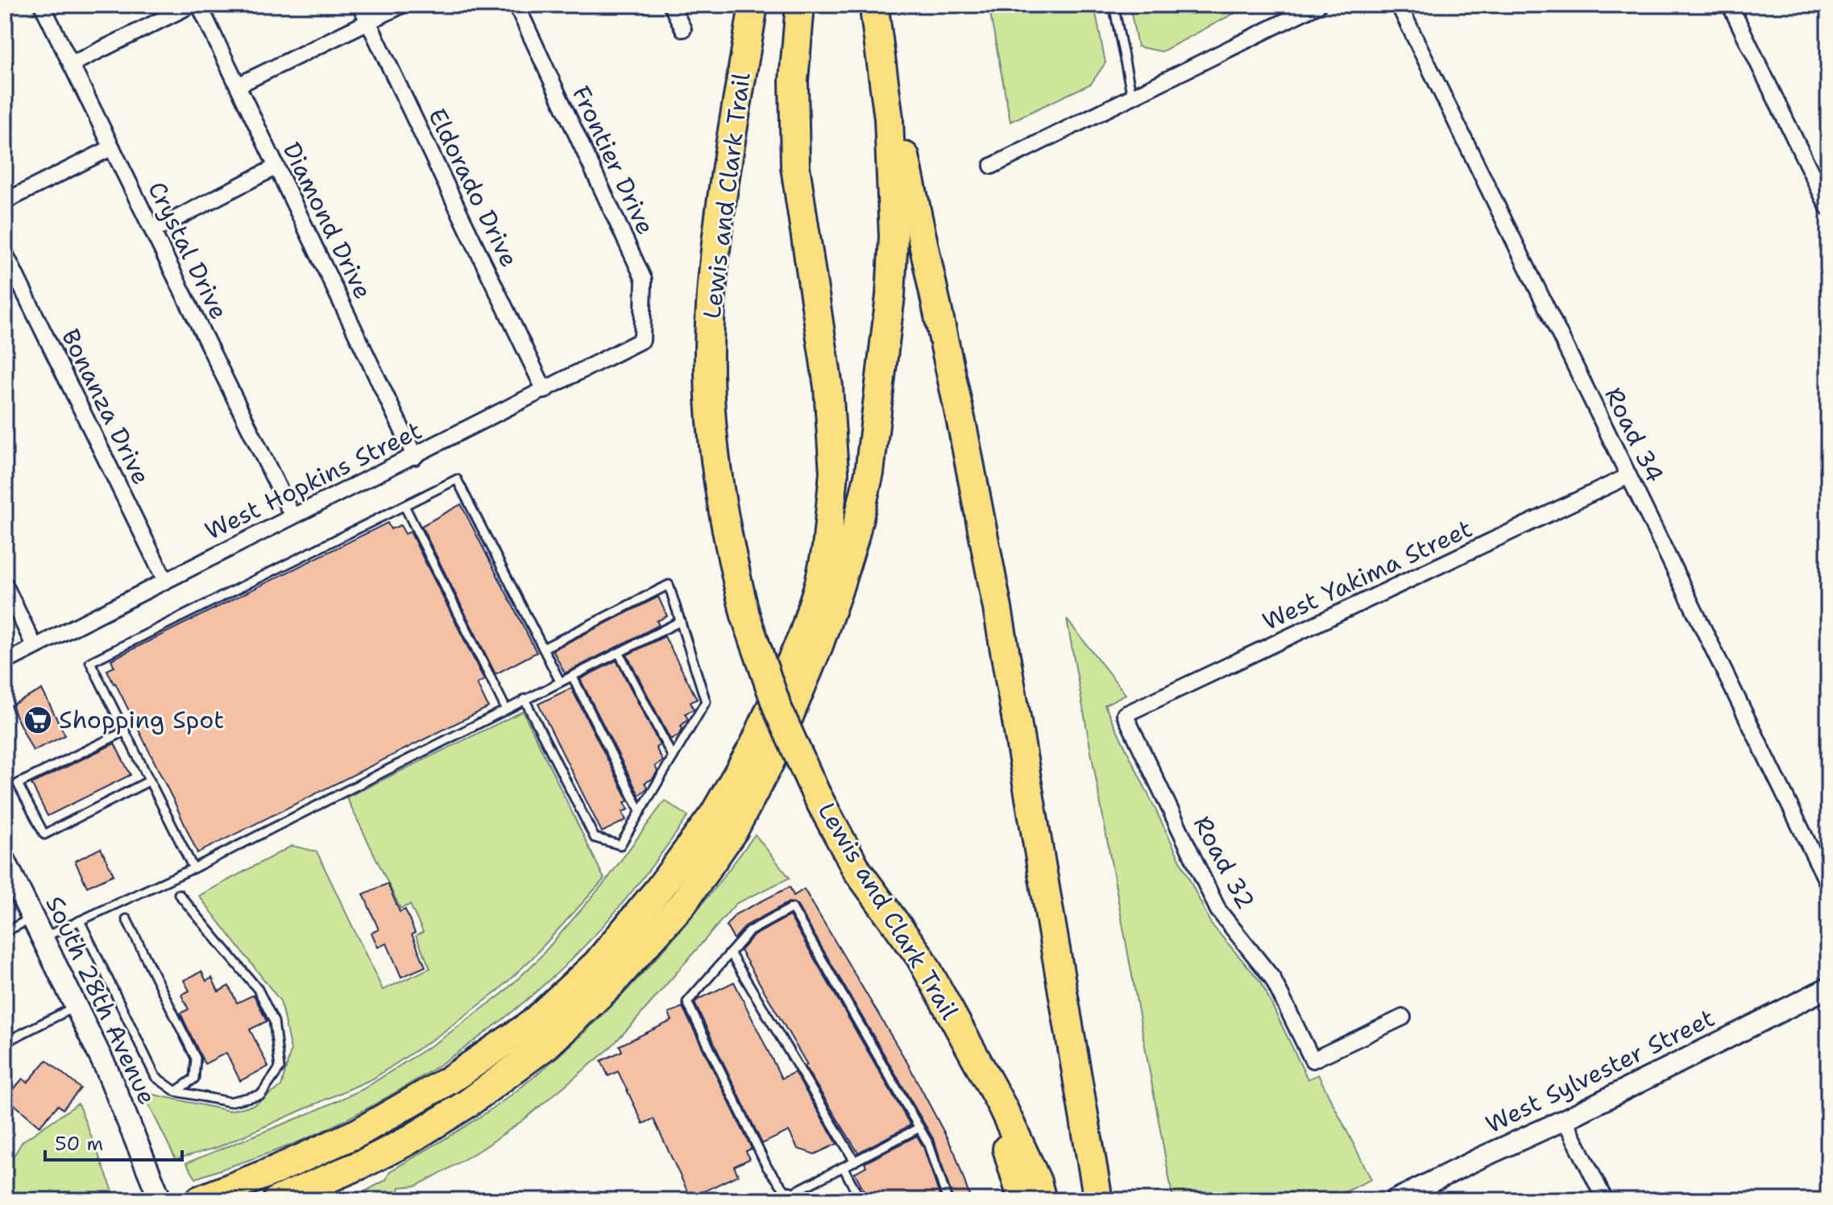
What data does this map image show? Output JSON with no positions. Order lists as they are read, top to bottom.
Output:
{
  "streets": {
    "highway": ["Lewis and Clark Trail"],
    "main road": ["South 28th Avenue"],
    "street": [
      "Frontier Drive",
      "Eldorado Drive",
      "Diamond Drive",
      "Crystal Drive",
      "Bonanza Drive",
      "Road 34",
      "West Hopkins Street",
      "West Yakima Street",
      "Road 32",
      "West Sylvester Street"
    ]
  },
  "crossings": [
    ["Frontier Drive", "West Hopkins Street"],
    ["Eldorado Drive", "West Hopkins Street"],
    ["Diamond Drive", "West Hopkins Street"],
    ["Crystal Drive", "West Hopkins Street"],
    ["Bonanza Drive", "West Hopkins Street"],
    ["Road 34", "West Yakima Street"],
    ["West Yakima Street", "Road 32"]
  ],
  "places": {
    "supermarket": ["Shopping Spot"]
  },
  "scale_bar": "50 m"
}
